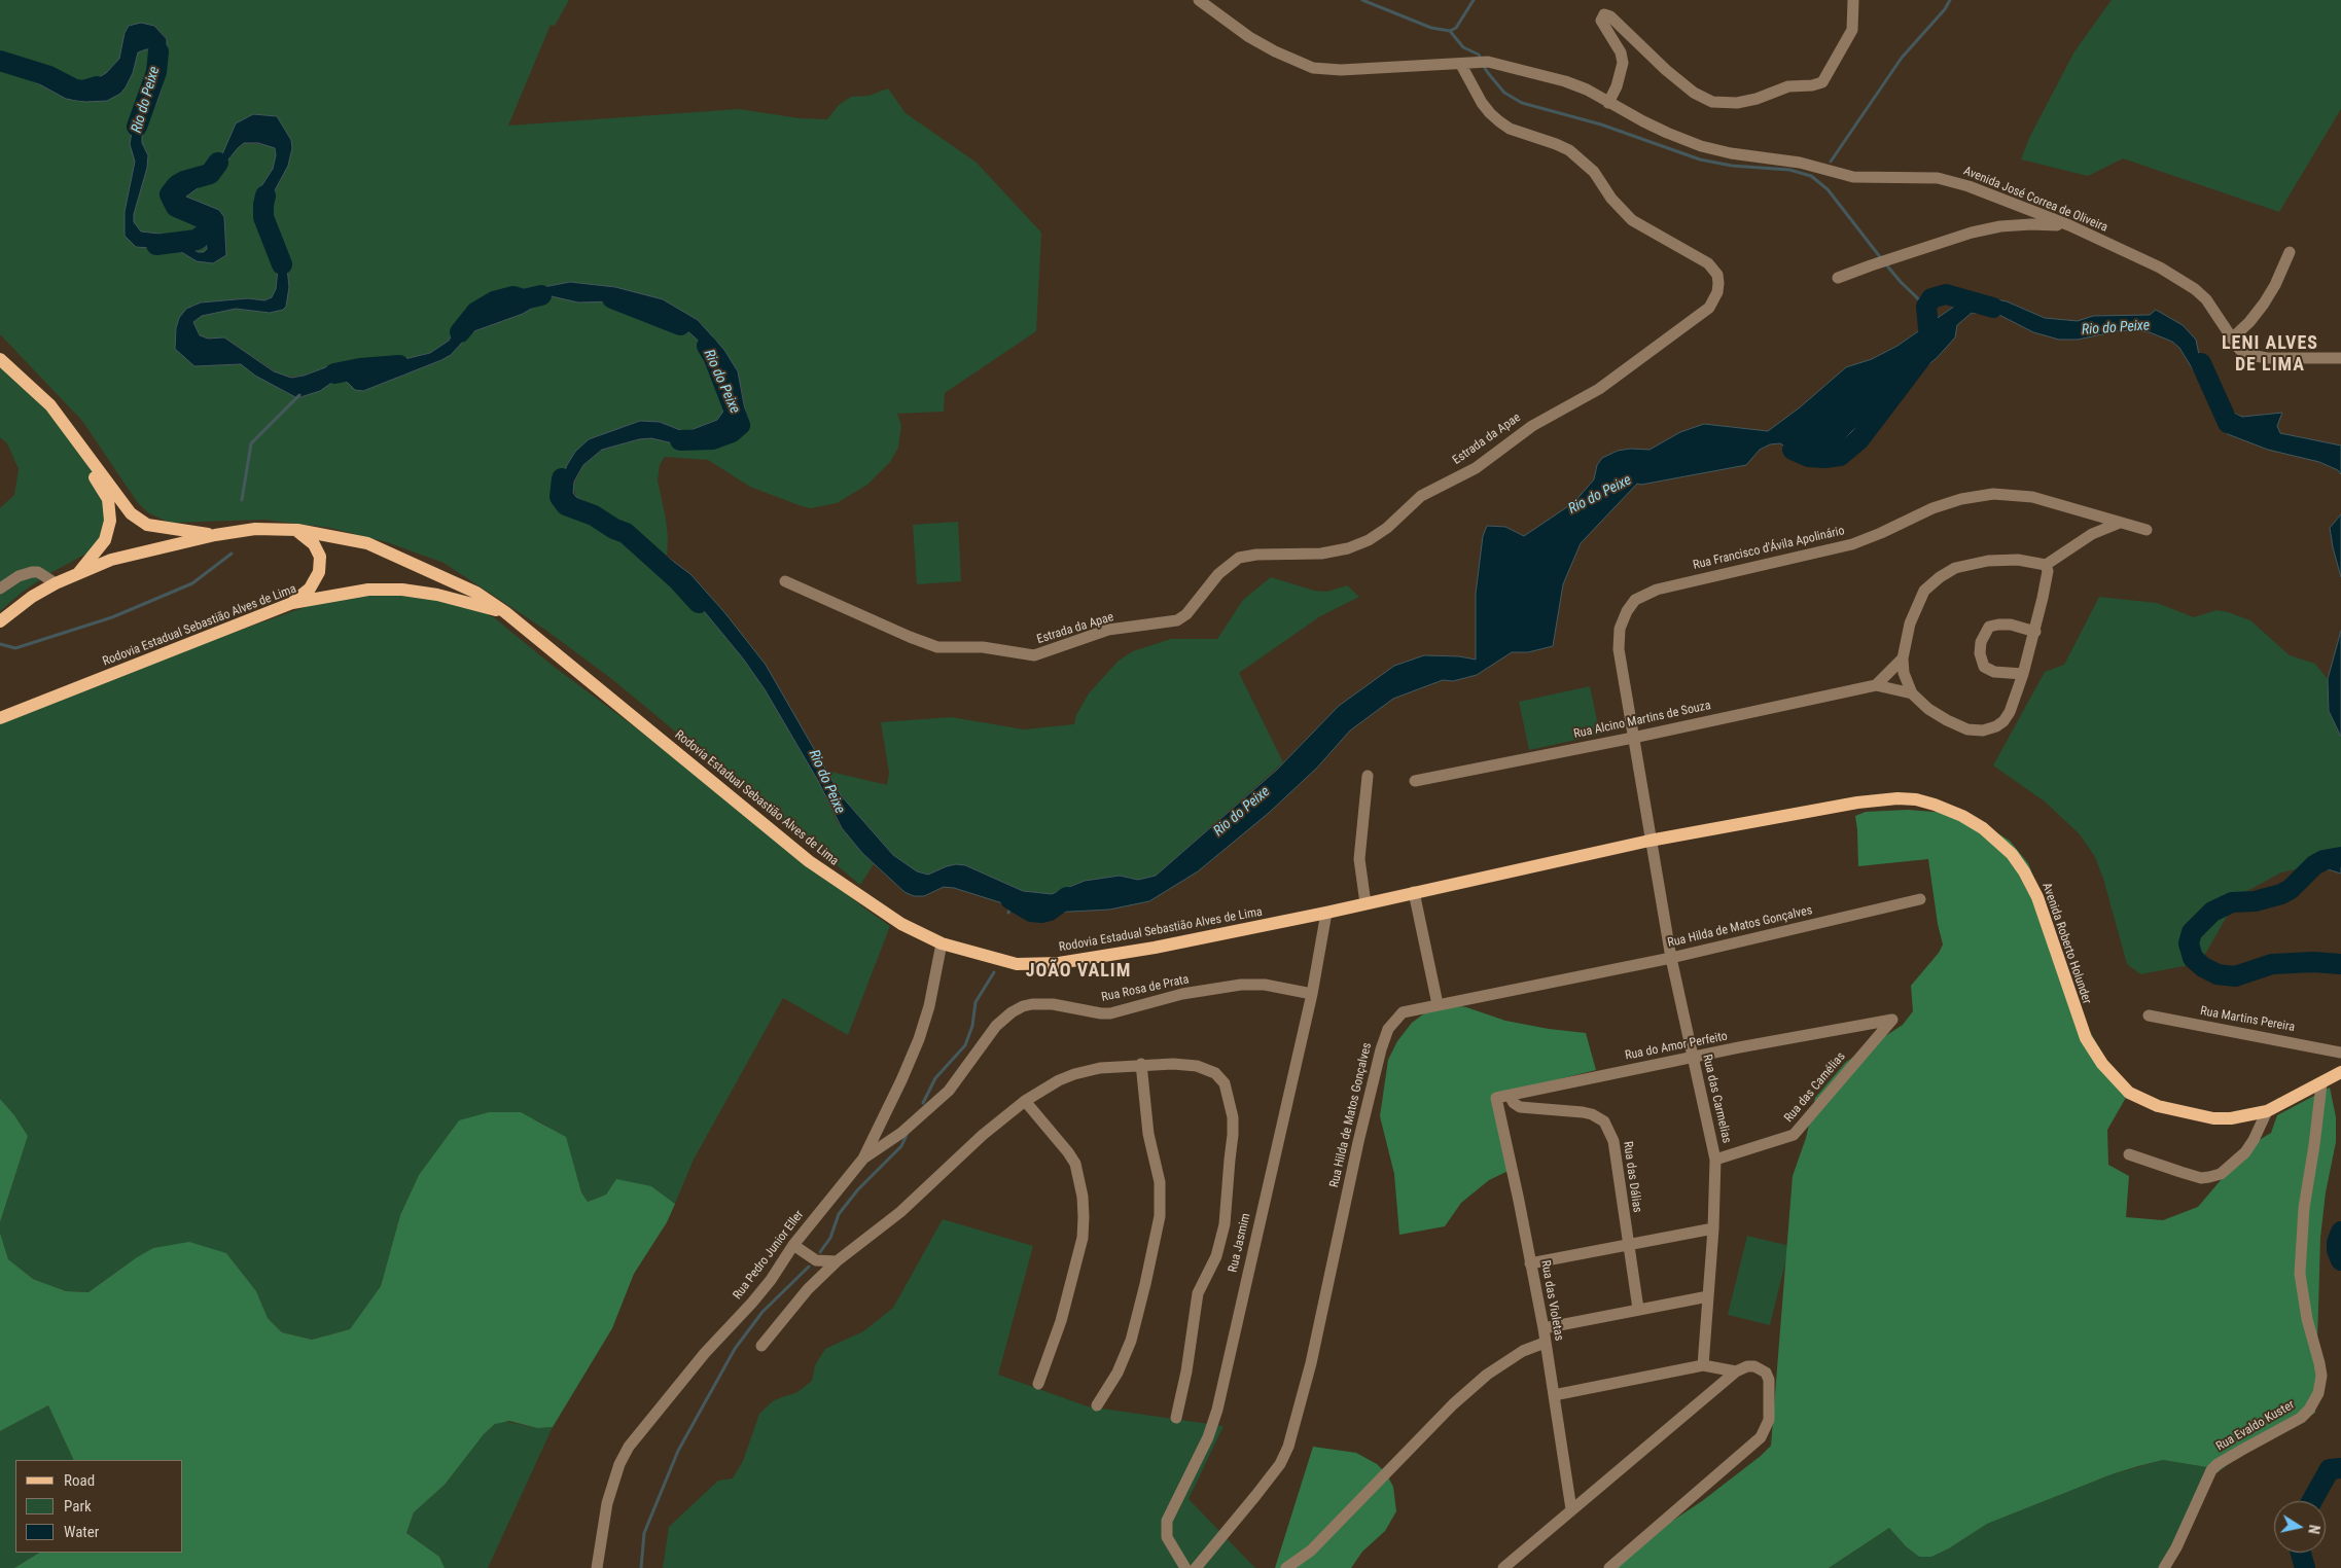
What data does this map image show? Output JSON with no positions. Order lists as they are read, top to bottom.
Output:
{
  "streets": {
    "main road": ["Rodovia Estadual Sebastião Alves de Lima", "Avenida Roberto Holunder"],
    "street": [
      "Avenida José Correa de Oliveira",
      "Estrada da Apae",
      "Rua Francisco d'Ávila Apolinário",
      "Rua Alcino Martins de Souza",
      "Rua Hilda de Matos Gonçalves",
      "Rua Rosa de Prata",
      "Rua Martins Pereira",
      "Rua do Amor Perfeito",
      "Rua das Camélias",
      "Rua das Carmelias",
      "Rua das Dálias",
      "Rua Jasmim",
      "Rua Pedro Junior Eller",
      "Rua das Violetas",
      "Rua Evaldo Kuster"
    ]
  },
  "crossings": [
    ["Avenida José Correa de Oliveira", "Estrada da Apae"],
    ["Rua Francisco d'Ávila Apolinário", "Rodovia Estadual Sebastião Alves de Lima"],
    ["Rua Francisco d'Ávila Apolinário", "Rua Alcino Martins de Souza"],
    ["Rua Francisco d'Ávila Apolinário", "Avenida Roberto Holunder"],
    ["Rua Francisco d'Ávila Apolinário", "Rua das Carmelias"],
    ["Rodovia Estadual Sebastião Alves de Lima", "Avenida Roberto Holunder"],
    ["Rodovia Estadual Sebastião Alves de Lima", "Rua das Carmelias"],
    ["Rodovia Estadual Sebastião Alves de Lima", "Rua Jasmim"],
    ["Rodovia Estadual Sebastião Alves de Lima", "Rua Pedro Junior Eller"],
    ["Rua Hilda de Matos Gonçalves", "Rua das Carmelias"],
    ["Avenida Roberto Holunder", "Rua das Carmelias"],
    ["Avenida Roberto Holunder", "Rua Evaldo Kuster"],
    ["Rua Rosa de Prata", "Rua Jasmim"],
    ["Rua Rosa de Prata", "Rua Pedro Junior Eller"],
    ["Rua do Amor Perfeito", "Rua das Camélias"],
    ["Rua do Amor Perfeito", "Rua das Carmelias"],
    ["Rua do Amor Perfeito", "Rua das Dálias"],
    ["Rua do Amor Perfeito", "Rua das Violetas"],
    ["Rua das Camélias", "Rua das Carmelias"]
  ],
  "districts": ["LENI ALVES DE LIMA", "JOÃO VALIM"],
  "water": ["Rio do Peixe"],
  "legend": ["Road", "Park", "Water"],
  "north": "right"
}
